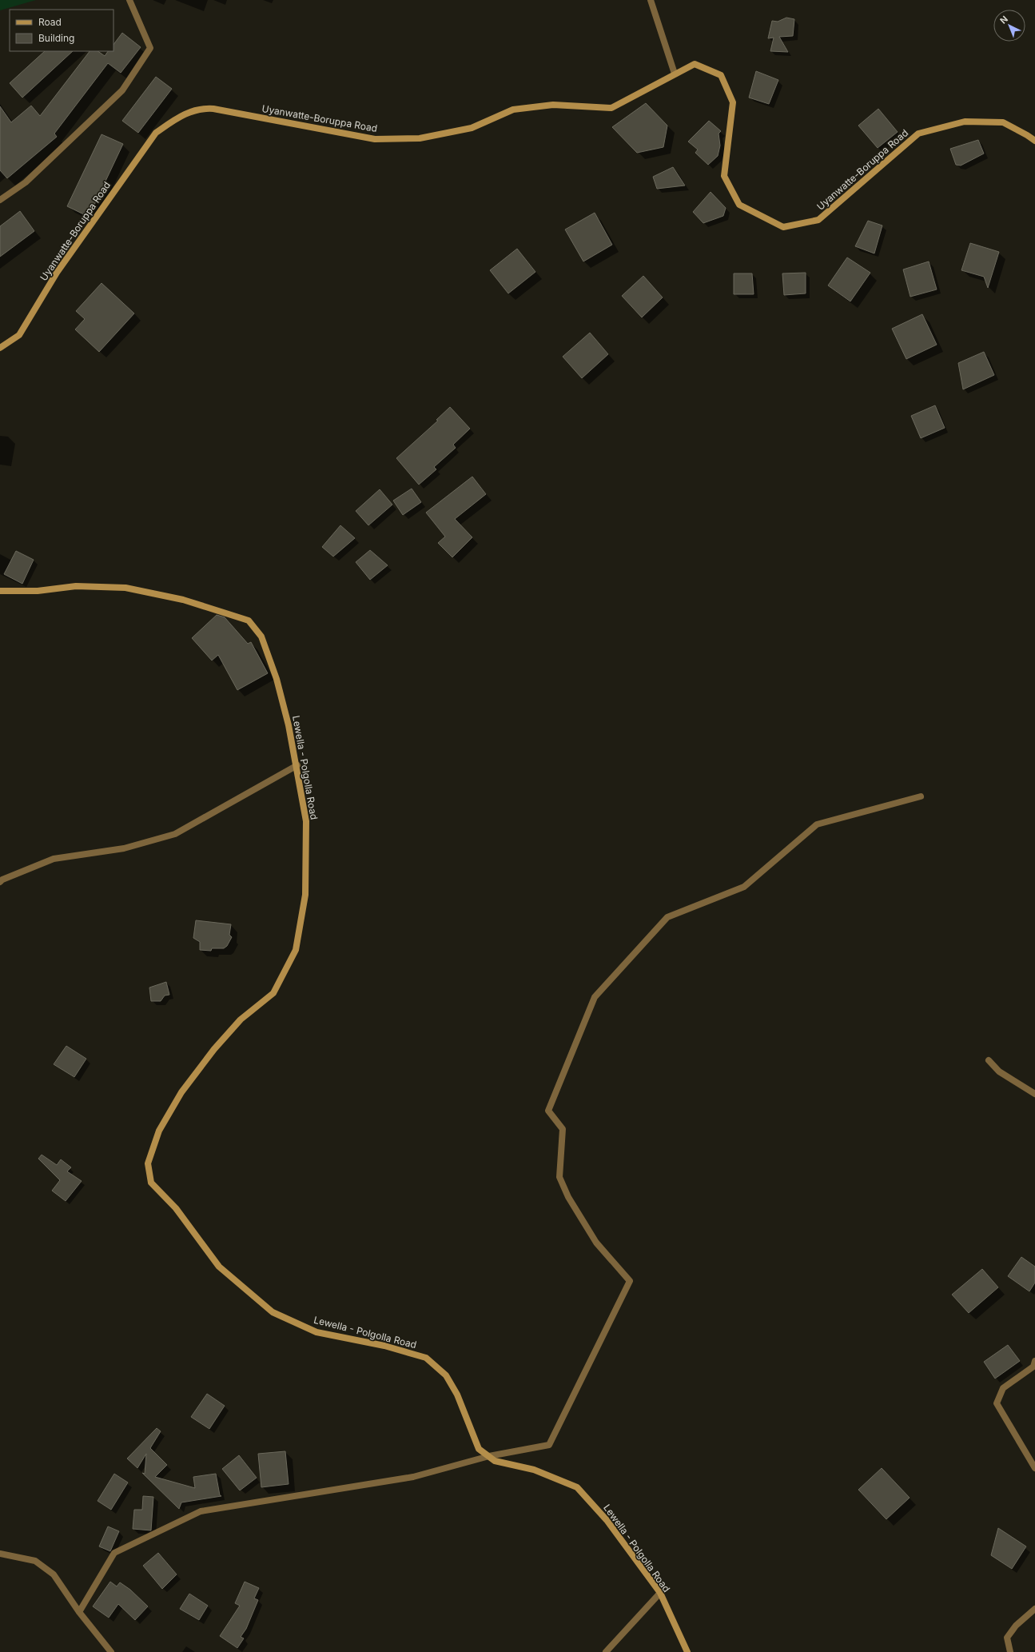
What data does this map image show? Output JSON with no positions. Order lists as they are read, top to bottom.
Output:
{
  "streets": {
    "street": ["Uyanwatte-Boruppa Road", "Lewella - Polgolla Road"]
  },
  "legend": ["Road", "Building"],
  "north": "top left"
}
